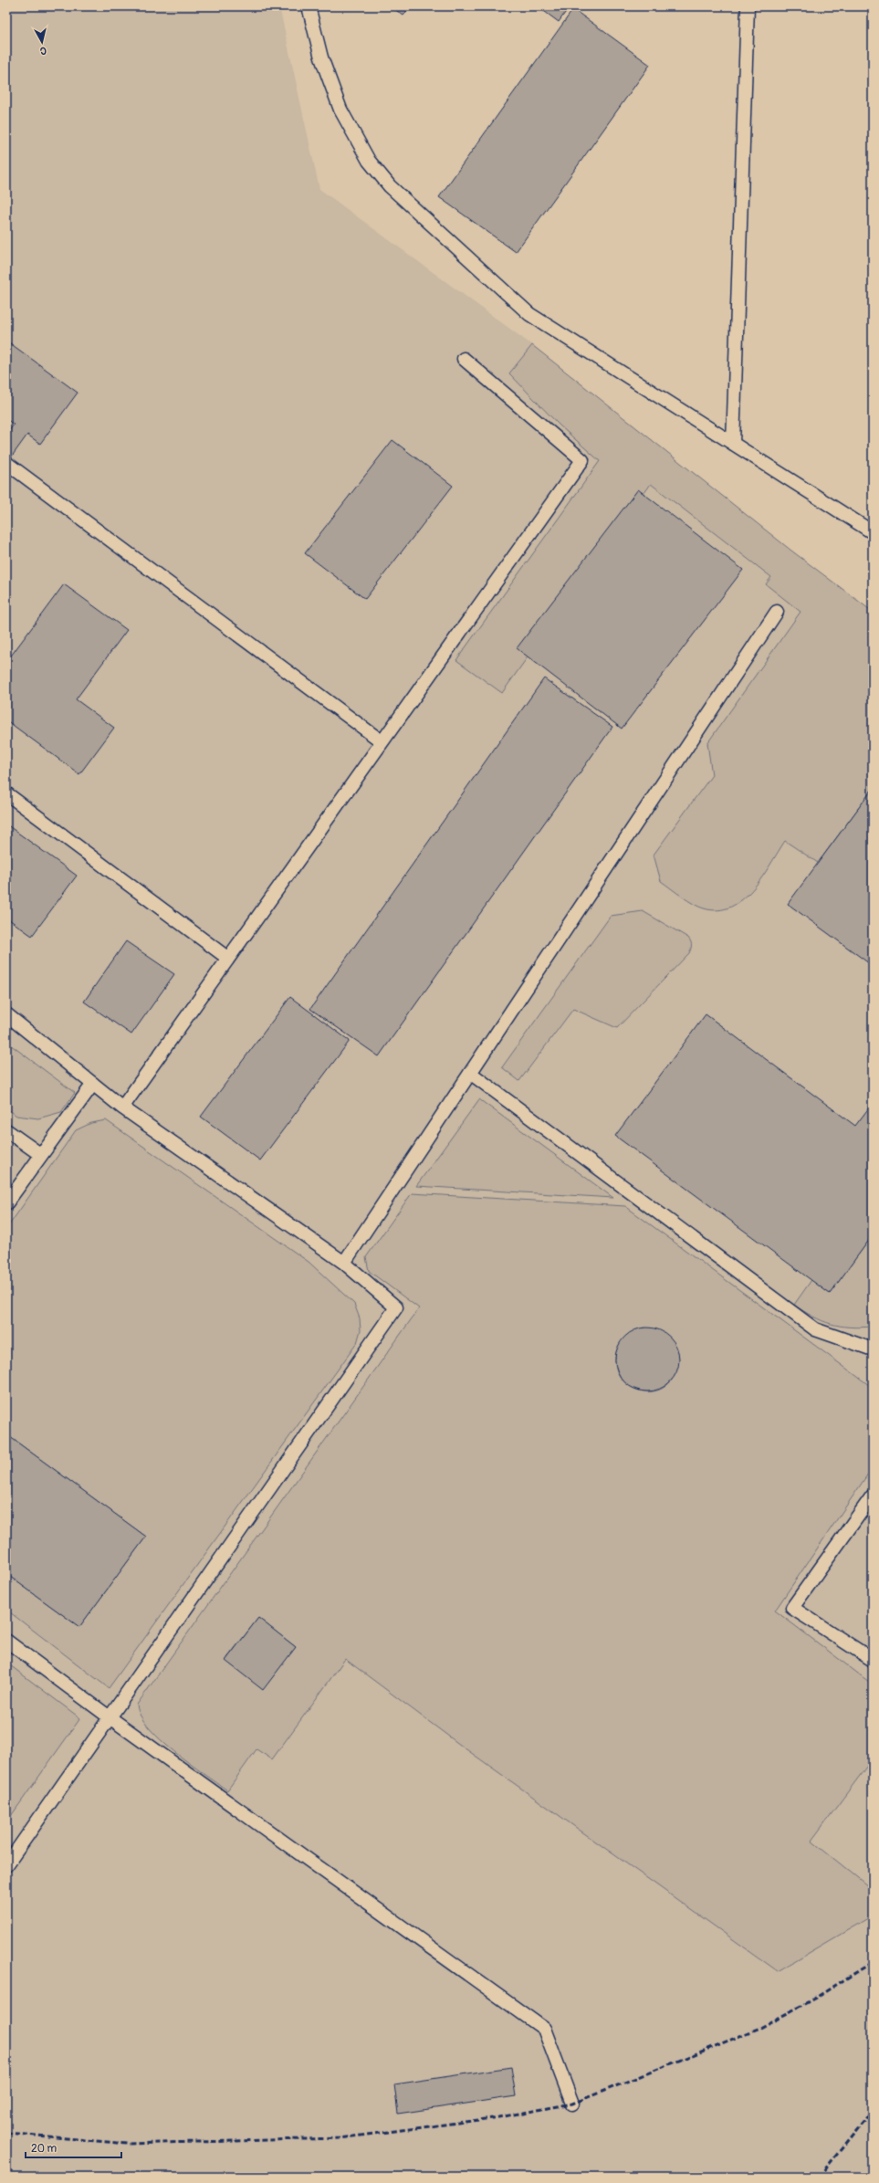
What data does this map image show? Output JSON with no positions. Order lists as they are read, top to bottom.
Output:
{
  "scale_bar": "20 m",
  "north": "bottom"
}
